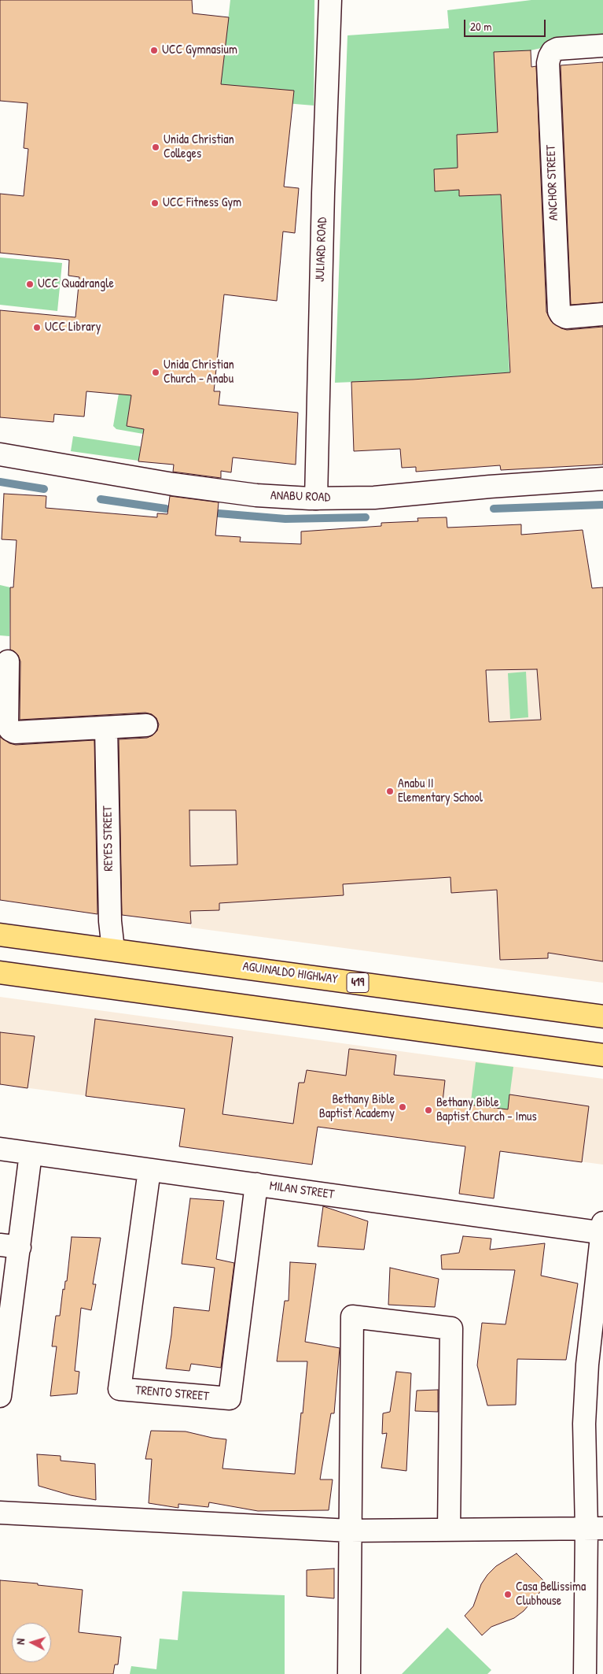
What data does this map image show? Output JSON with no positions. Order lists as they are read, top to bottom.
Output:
{
  "streets": {
    "highway": ["AGUINALDO HIGHWAY", "419"],
    "street": [
      "ANCHOR STREET",
      "JULIARD ROAD",
      "ANABU ROAD",
      "REYES STREET",
      "MILAN STREET",
      "TRENTO STREET"
    ]
  },
  "crossings": [
    ["JULIARD ROAD", "ANABU ROAD"],
    ["REYES STREET", "AGUINALDO HIGHWAY"],
    ["MILAN STREET", "TRENTO STREET"]
  ],
  "places": [
    "UCC Gymnasium",
    "Unida Christian Colleges",
    "UCC Fitness Gym",
    "UCC Quadrangle",
    "UCC Library",
    "Unida Christian Church - Anabu",
    "Anabu II Elementary School",
    "Bethany Bible Baptist Academy",
    "Bethany Bible Baptist Church - Imus",
    "Casa Bellissima Clubhouse"
  ],
  "scale_bar": "20 m",
  "north": "left"
}
